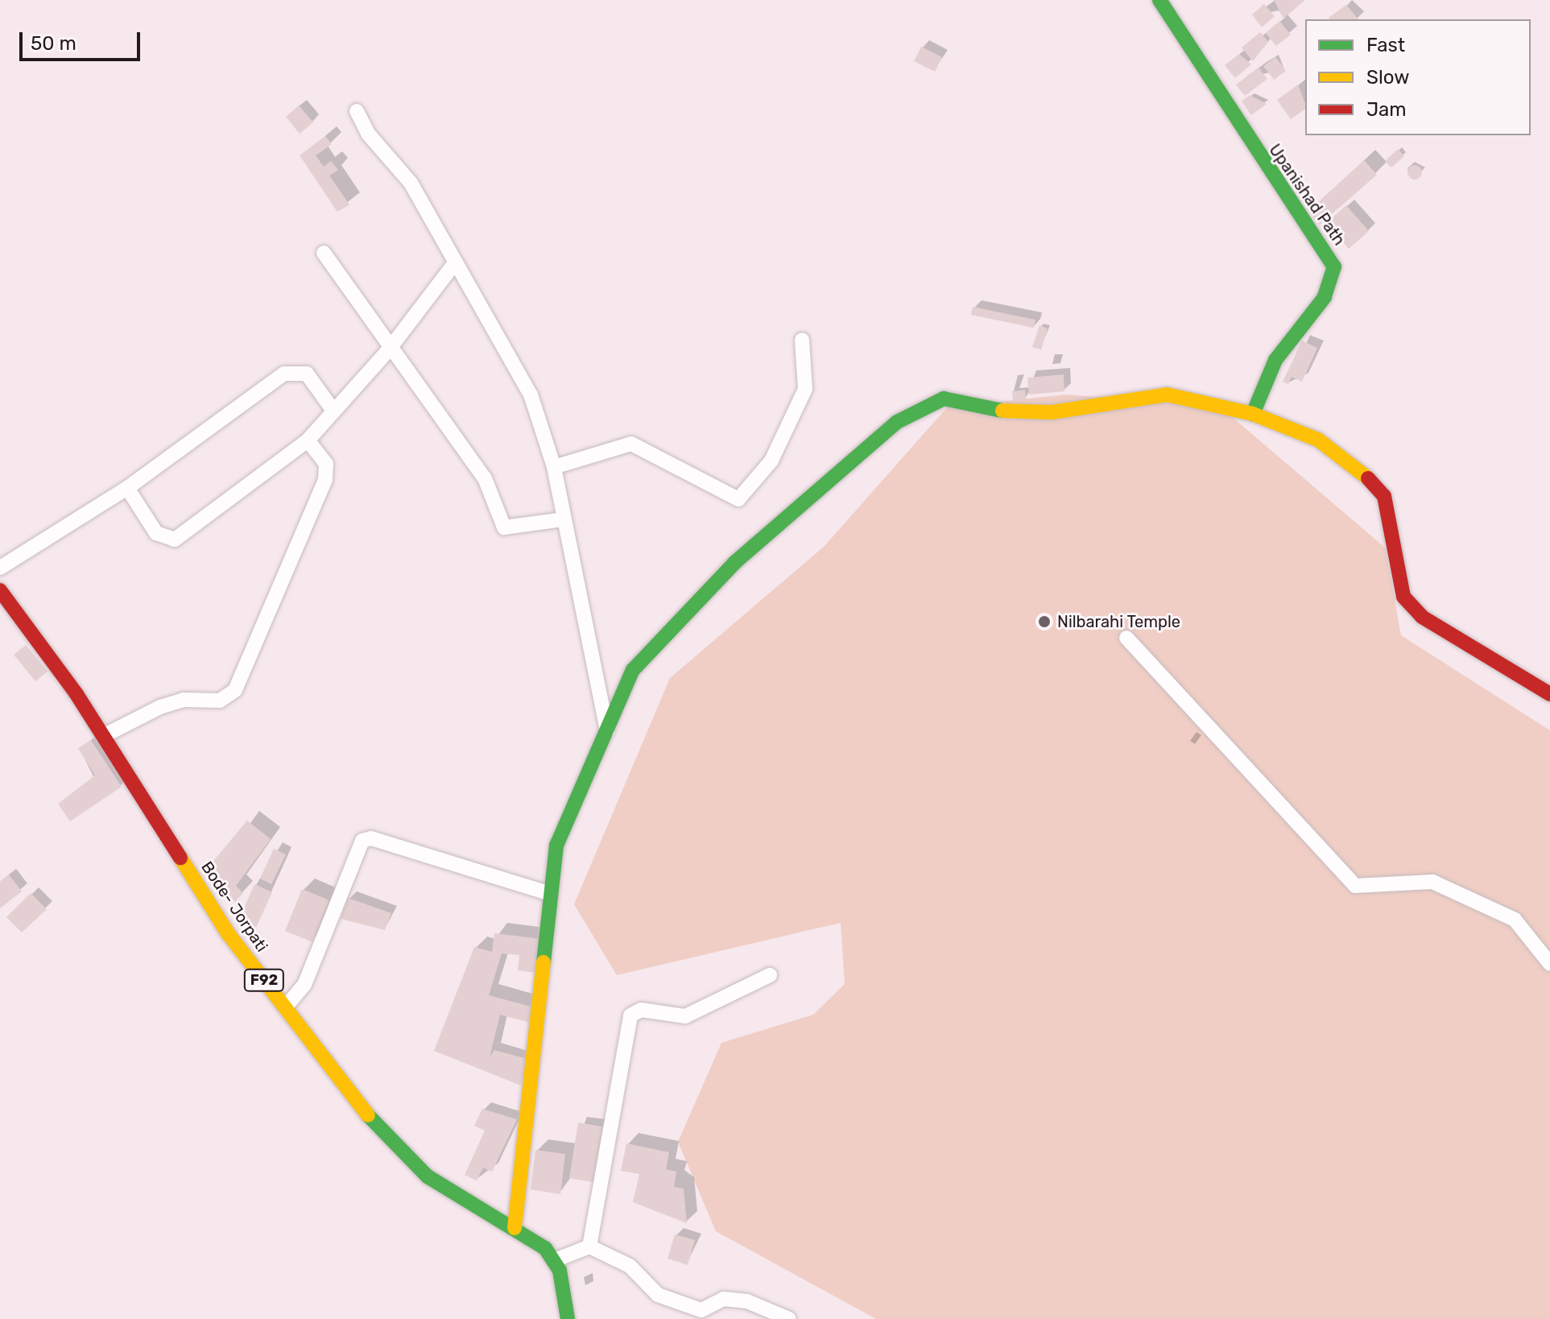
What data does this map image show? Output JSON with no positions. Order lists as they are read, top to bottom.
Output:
{
  "streets": {
    "main road": ["Upanishad Path", "Bode- Jorpati", "F92"]
  },
  "places": ["Nilbarahi Temple"],
  "legend": ["Fast", "Slow", "Jam"],
  "scale_bar": "50 m"
}
